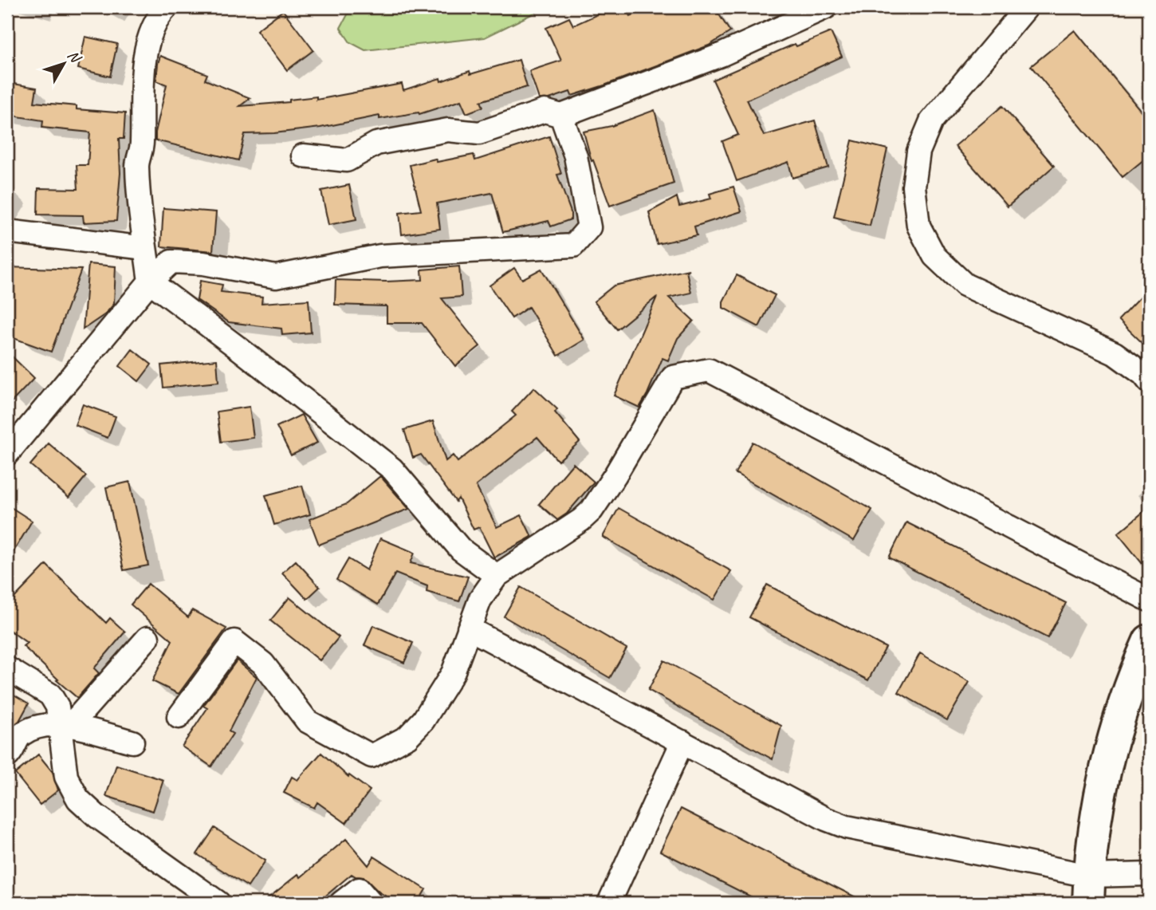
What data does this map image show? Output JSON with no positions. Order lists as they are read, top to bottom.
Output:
{
  "north": "top right"
}
